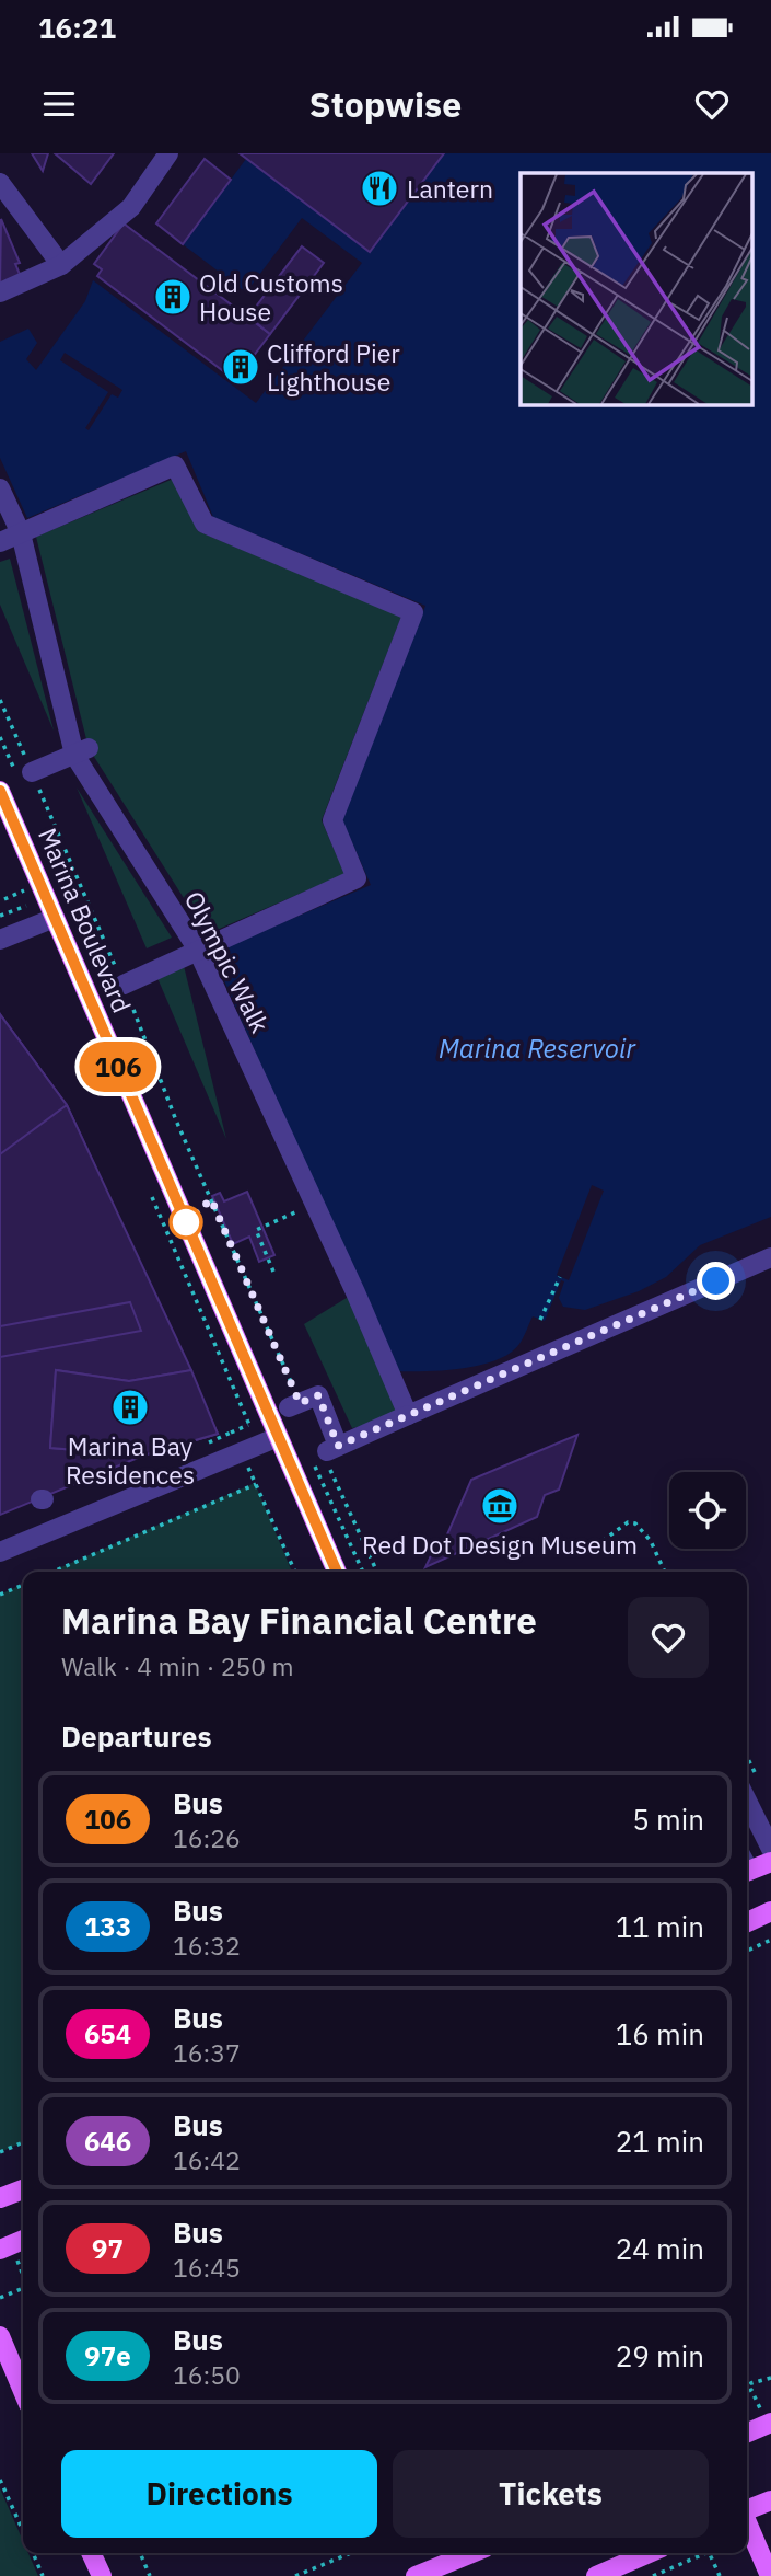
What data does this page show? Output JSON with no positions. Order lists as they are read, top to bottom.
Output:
{
  "streets": {
    "main road": ["Marina Boulevard"],
    "street": ["Olympic Walk"]
  },
  "water": ["Marina Reservoir"],
  "places": {
    "restaurant": ["Lantern"],
    "building": ["Old Customs House", "Clifford Pier Lighthouse", "Marina Bay Residences"],
    "museum": ["Red Dot Design Museum"]
  },
  "lines": ["bus line 106"],
  "page": {
    "status": "16:21",
    "header": "Stopwise",
    "on_map": "106",
    "heading": [
      ["Marina Bay Financial Centre", "Walk · 4 min · 250 m"],
      "Departures"
    ],
    "list": [
      {
        "mark": "106",
        "name": "Bus",
        "note": "16:26",
        "value": "5 min"
      },
      {
        "mark": "133",
        "name": "Bus",
        "note": "16:32",
        "value": "11 min"
      },
      {
        "mark": "654",
        "name": "Bus",
        "note": "16:37",
        "value": "16 min"
      },
      {
        "mark": "646",
        "name": "Bus",
        "note": "16:42",
        "value": "21 min"
      },
      {
        "mark": "97",
        "name": "Bus",
        "note": "16:45",
        "value": "24 min"
      },
      {
        "mark": "97e",
        "name": "Bus",
        "note": "16:50",
        "value": "29 min"
      }
    ],
    "buttons": ["Directions", "Tickets"]
  }
}
